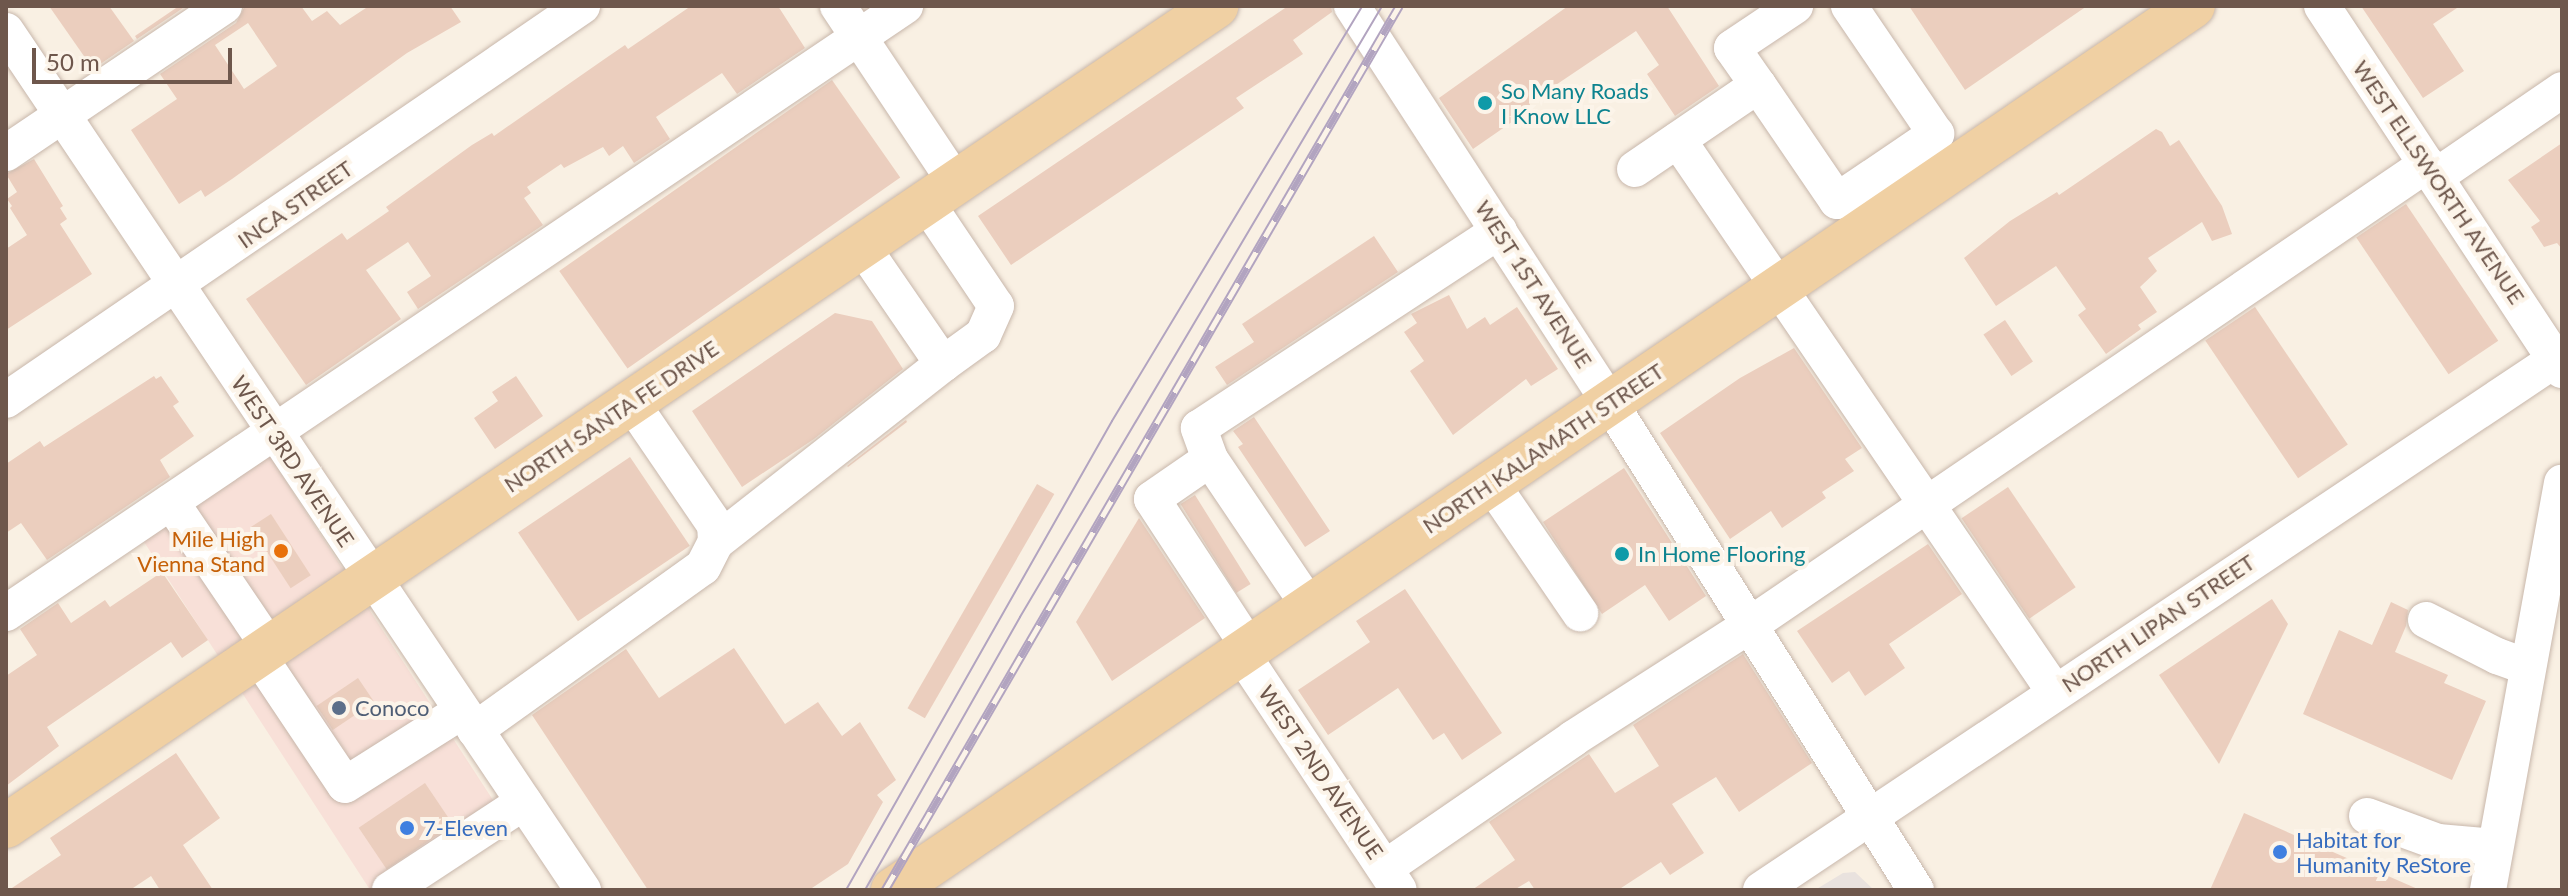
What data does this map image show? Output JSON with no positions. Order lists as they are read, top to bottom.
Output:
{
  "streets": {
    "main road": ["NORTH SANTA FE DRIVE", "NORTH KALAMATH STREET"],
    "street": [
      "WEST ELLSWORTH AVENUE",
      "INCA STREET",
      "WEST 1ST AVENUE",
      "WEST 3RD AVENUE",
      "NORTH LIPAN STREET",
      "WEST 2ND AVENUE"
    ]
  },
  "crossings": [
    ["WEST ELLSWORTH AVENUE", "NORTH LIPAN STREET"],
    ["INCA STREET", "WEST 3RD AVENUE"],
    ["WEST 1ST AVENUE", "NORTH KALAMATH STREET"],
    ["WEST 1ST AVENUE", "NORTH LIPAN STREET"],
    ["NORTH SANTA FE DRIVE", "WEST 3RD AVENUE"],
    ["NORTH KALAMATH STREET", "WEST 2ND AVENUE"]
  ],
  "places": [
    "So Many Roads I Know LLC",
    "Mile High Vienna Stand",
    "In Home Flooring",
    "Conoco",
    "7-Eleven",
    "Habitat for Humanity ReStore"
  ],
  "scale_bar": "50 m"
}
